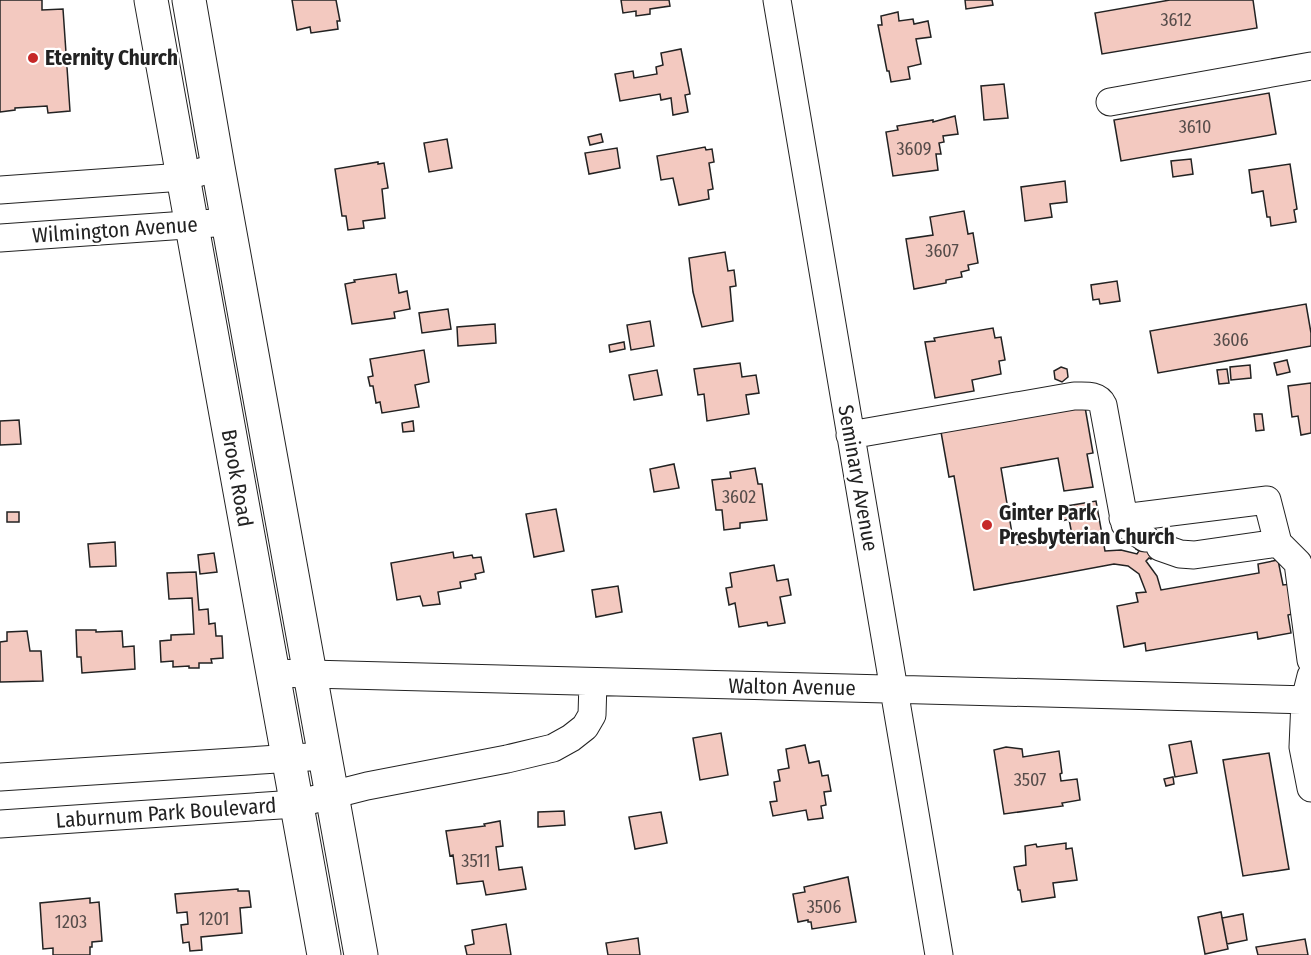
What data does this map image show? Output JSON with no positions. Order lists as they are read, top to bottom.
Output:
{
  "streets": {
    "main road": ["Brook Road"],
    "street": [
      "Wilmington Avenue",
      "Seminary Avenue",
      "Walton Avenue",
      "Laburnum Park Boulevard"
    ]
  },
  "crossings": [
    ["Wilmington Avenue", "Brook Road"],
    ["Brook Road", "Walton Avenue"],
    ["Brook Road", "Laburnum Park Boulevard"],
    ["Seminary Avenue", "Walton Avenue"],
    ["Walton Avenue", "Laburnum Park Boulevard"]
  ],
  "places": ["Eternity Church", "Ginter Park Presbyterian Church"],
  "house_numbers": [
    "3612",
    "3610",
    "3609",
    "3607",
    "3606",
    "3602",
    "3507",
    "3511",
    "3506",
    "1201",
    "1203"
  ]
}
